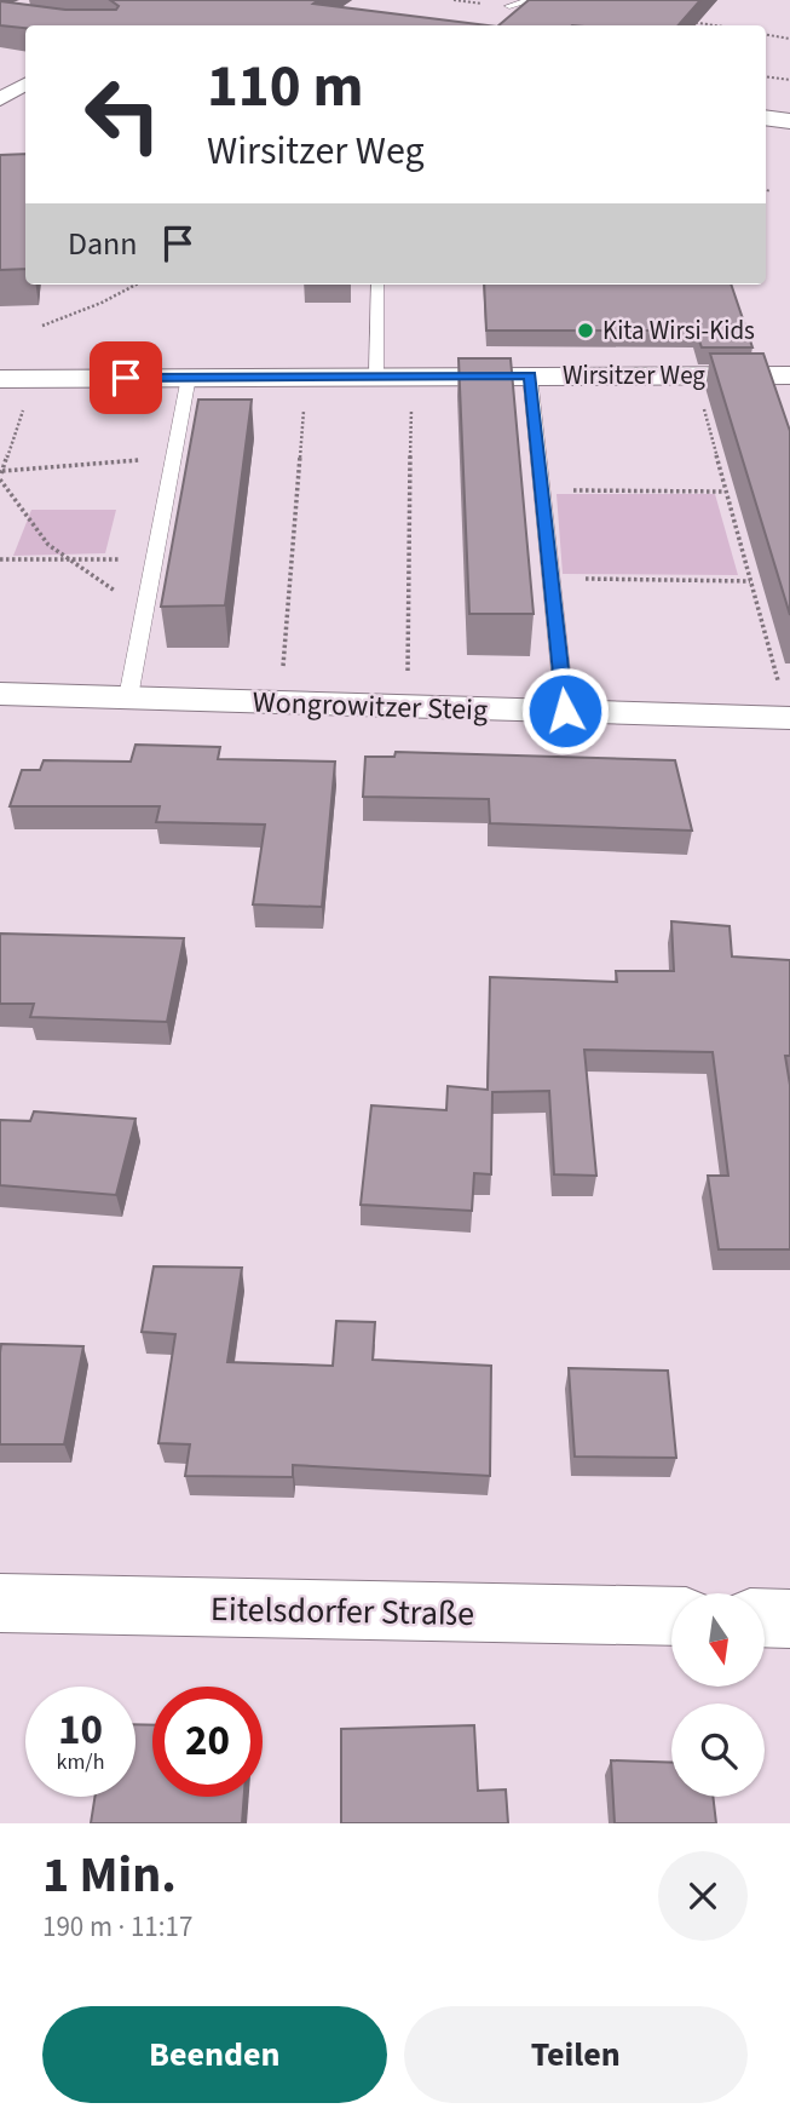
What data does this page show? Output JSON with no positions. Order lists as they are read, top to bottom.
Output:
{
  "streets": {
    "street": ["Wirsitzer Weg", "Wongrowitzer Steig", "Eitelsdorfer Straße"]
  },
  "places": ["Kita Wirsi-Kids"],
  "north": "bottom",
  "page": {
    "turn": ["110 m", "Wirsitzer Weg"],
    "then": "Dann",
    "speed": "10 km/h",
    "limit": "20",
    "heading": ["1 Min.", "190 m · 11:17"],
    "buttons": ["Beenden", "Teilen"]
  }
}
